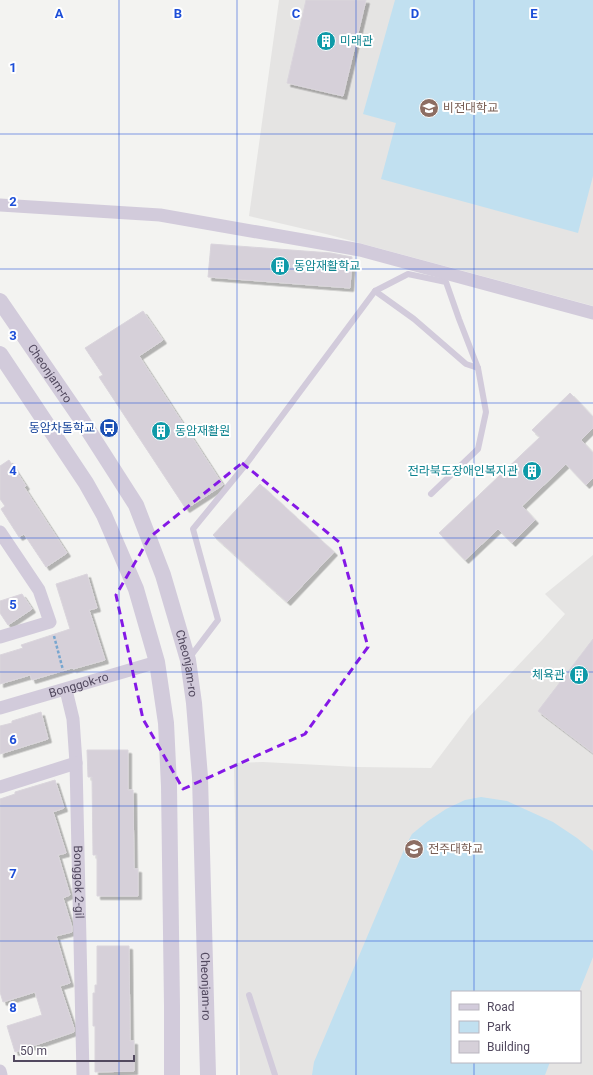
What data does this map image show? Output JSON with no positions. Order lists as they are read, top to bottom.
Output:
{
  "streets": {
    "street": ["Cheonjam-ro", "Bonggok-ro", "Bonggok 2-gil"]
  },
  "crossings": [
    ["Bonggok-ro", "Bonggok 2-gil"]
  ],
  "places": {
    "building": [
      "미래관",
      "동암재활학교",
      "동암재활원",
      "전라북도장애인복지관",
      "체육관"
    ],
    "school or university": ["비전대학교", "전주대학교"],
    "bus stop": ["동암차돌학교"]
  },
  "legend": ["Road", "Park", "Building"],
  "scale_bar": "50 m",
  "grid": {
    "columns": [
      "A",
      "B",
      "C",
      "D",
      "E"
    ],
    "rows": [
      "1",
      "2",
      "3",
      "4",
      "5",
      "6",
      "7",
      "8"
    ]
  }
}
